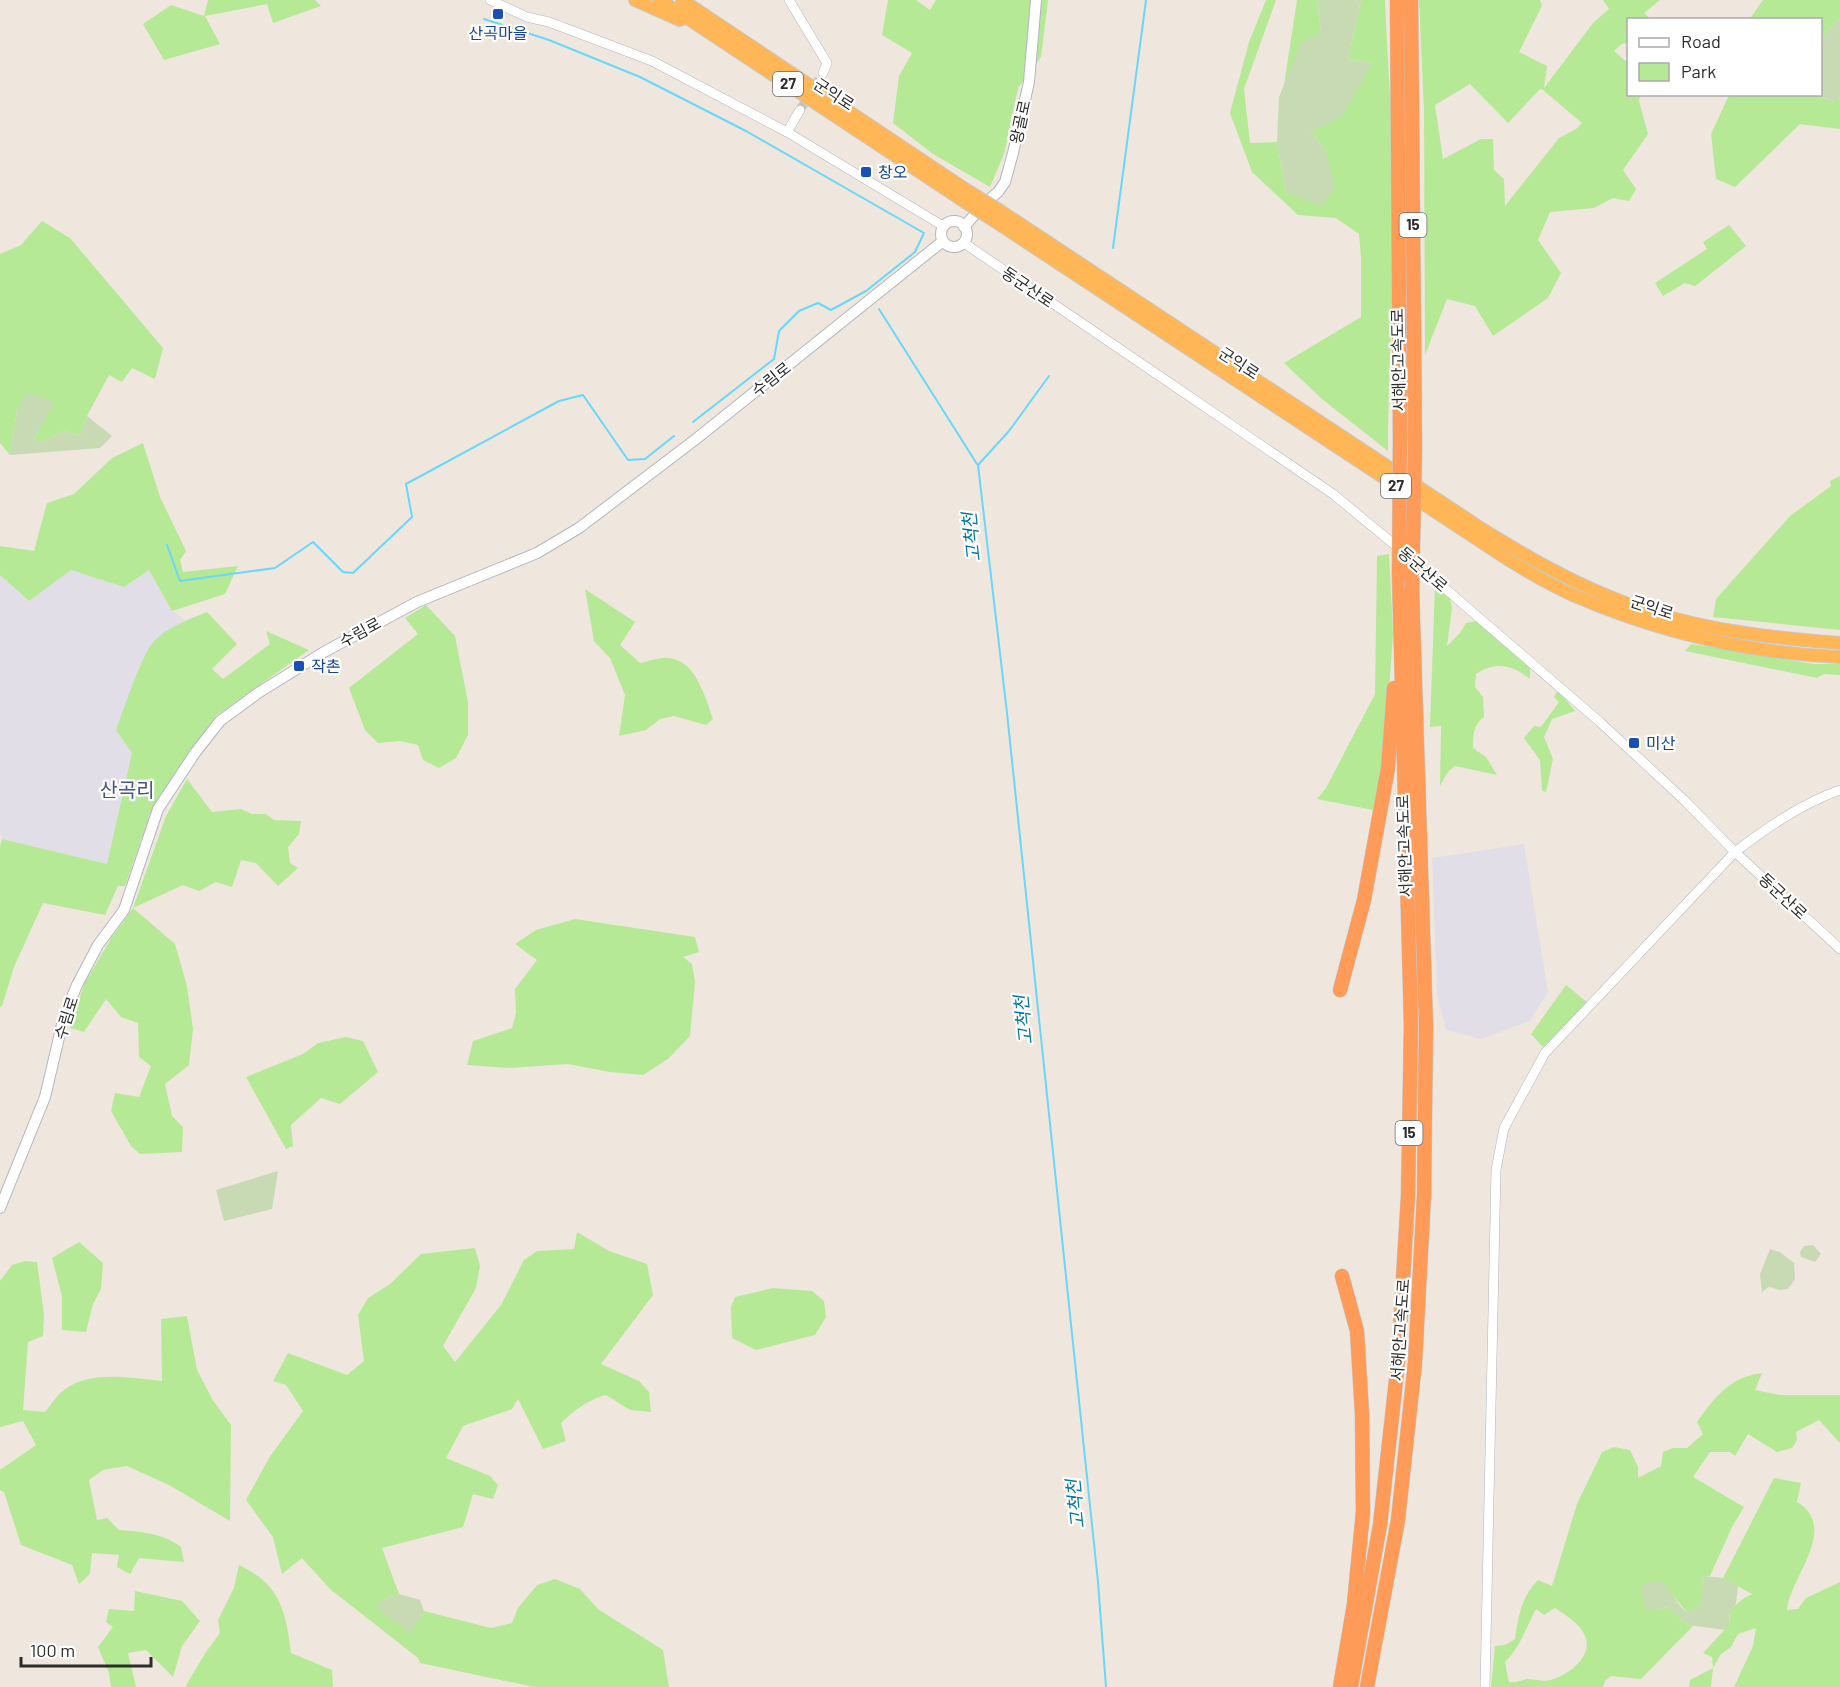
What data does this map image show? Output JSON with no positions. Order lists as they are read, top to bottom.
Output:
{
  "streets": {
    "highway": [
      "27",
      "군익로",
      "15",
      "서해안고속도로"
    ],
    "main road": ["왕골로", "수림로"],
    "street": ["동군산로"]
  },
  "crossings": [
    ["왕골로", "동군산로"],
    ["왕골로", "수림로"],
    ["동군산로", "수림로"]
  ],
  "districts": ["산곡리"],
  "water": ["고척천"],
  "places": {
    "transit": [
      "산곡마을",
      "창오",
      "작촌",
      "미산"
    ]
  },
  "legend": ["Road", "Park"],
  "scale_bar": "100 m"
}
